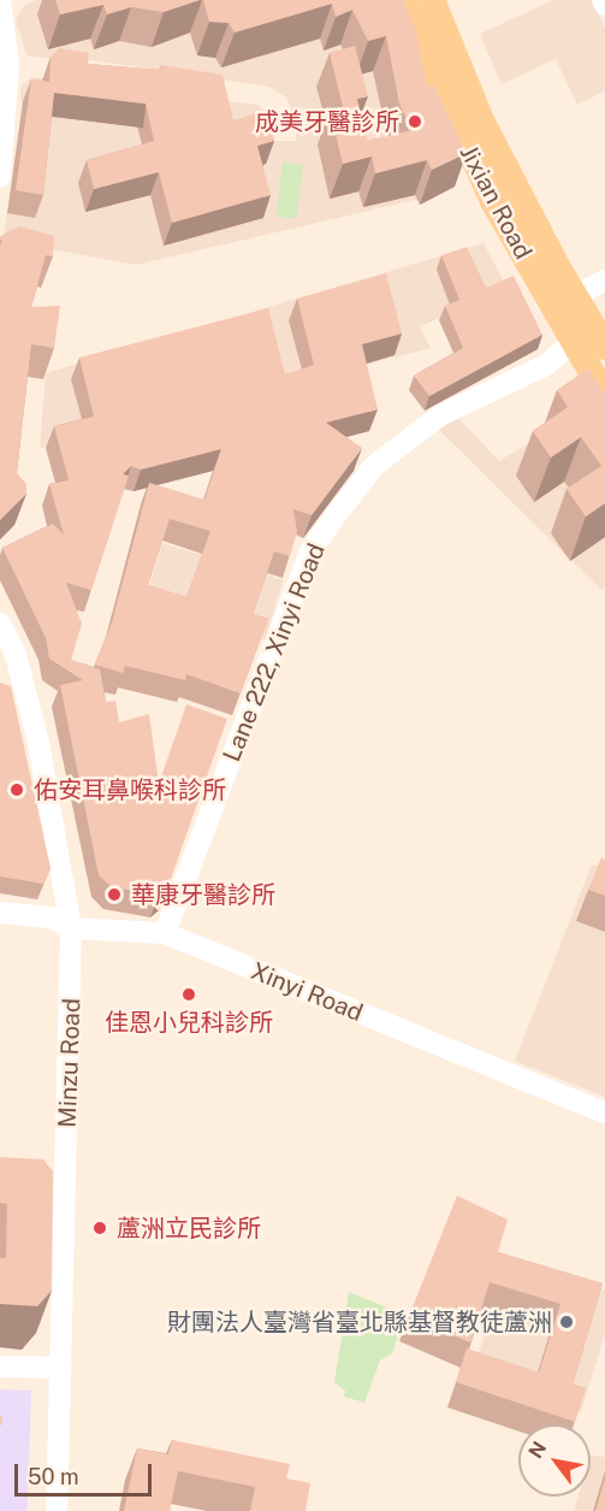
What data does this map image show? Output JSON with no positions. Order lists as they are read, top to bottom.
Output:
{
  "streets": {
    "main road": ["Jixian Road"],
    "street": ["Lane 222, Xinyi Road", "Xinyi Road", "Minzu Road"]
  },
  "crossings": [
    ["Jixian Road", "Lane 222, Xinyi Road"],
    ["Lane 222, Xinyi Road", "Xinyi Road"],
    ["Xinyi Road", "Minzu Road"]
  ],
  "places": [
    "成美牙醫診所",
    "佑安耳鼻喉科診所",
    "華康牙醫診所",
    "佳恩小兒科診所",
    "蘆洲立民診所",
    "財團法人臺灣省臺北縣基督教徒蘆洲"
  ],
  "scale_bar": "50 m",
  "north": "top left"
}
